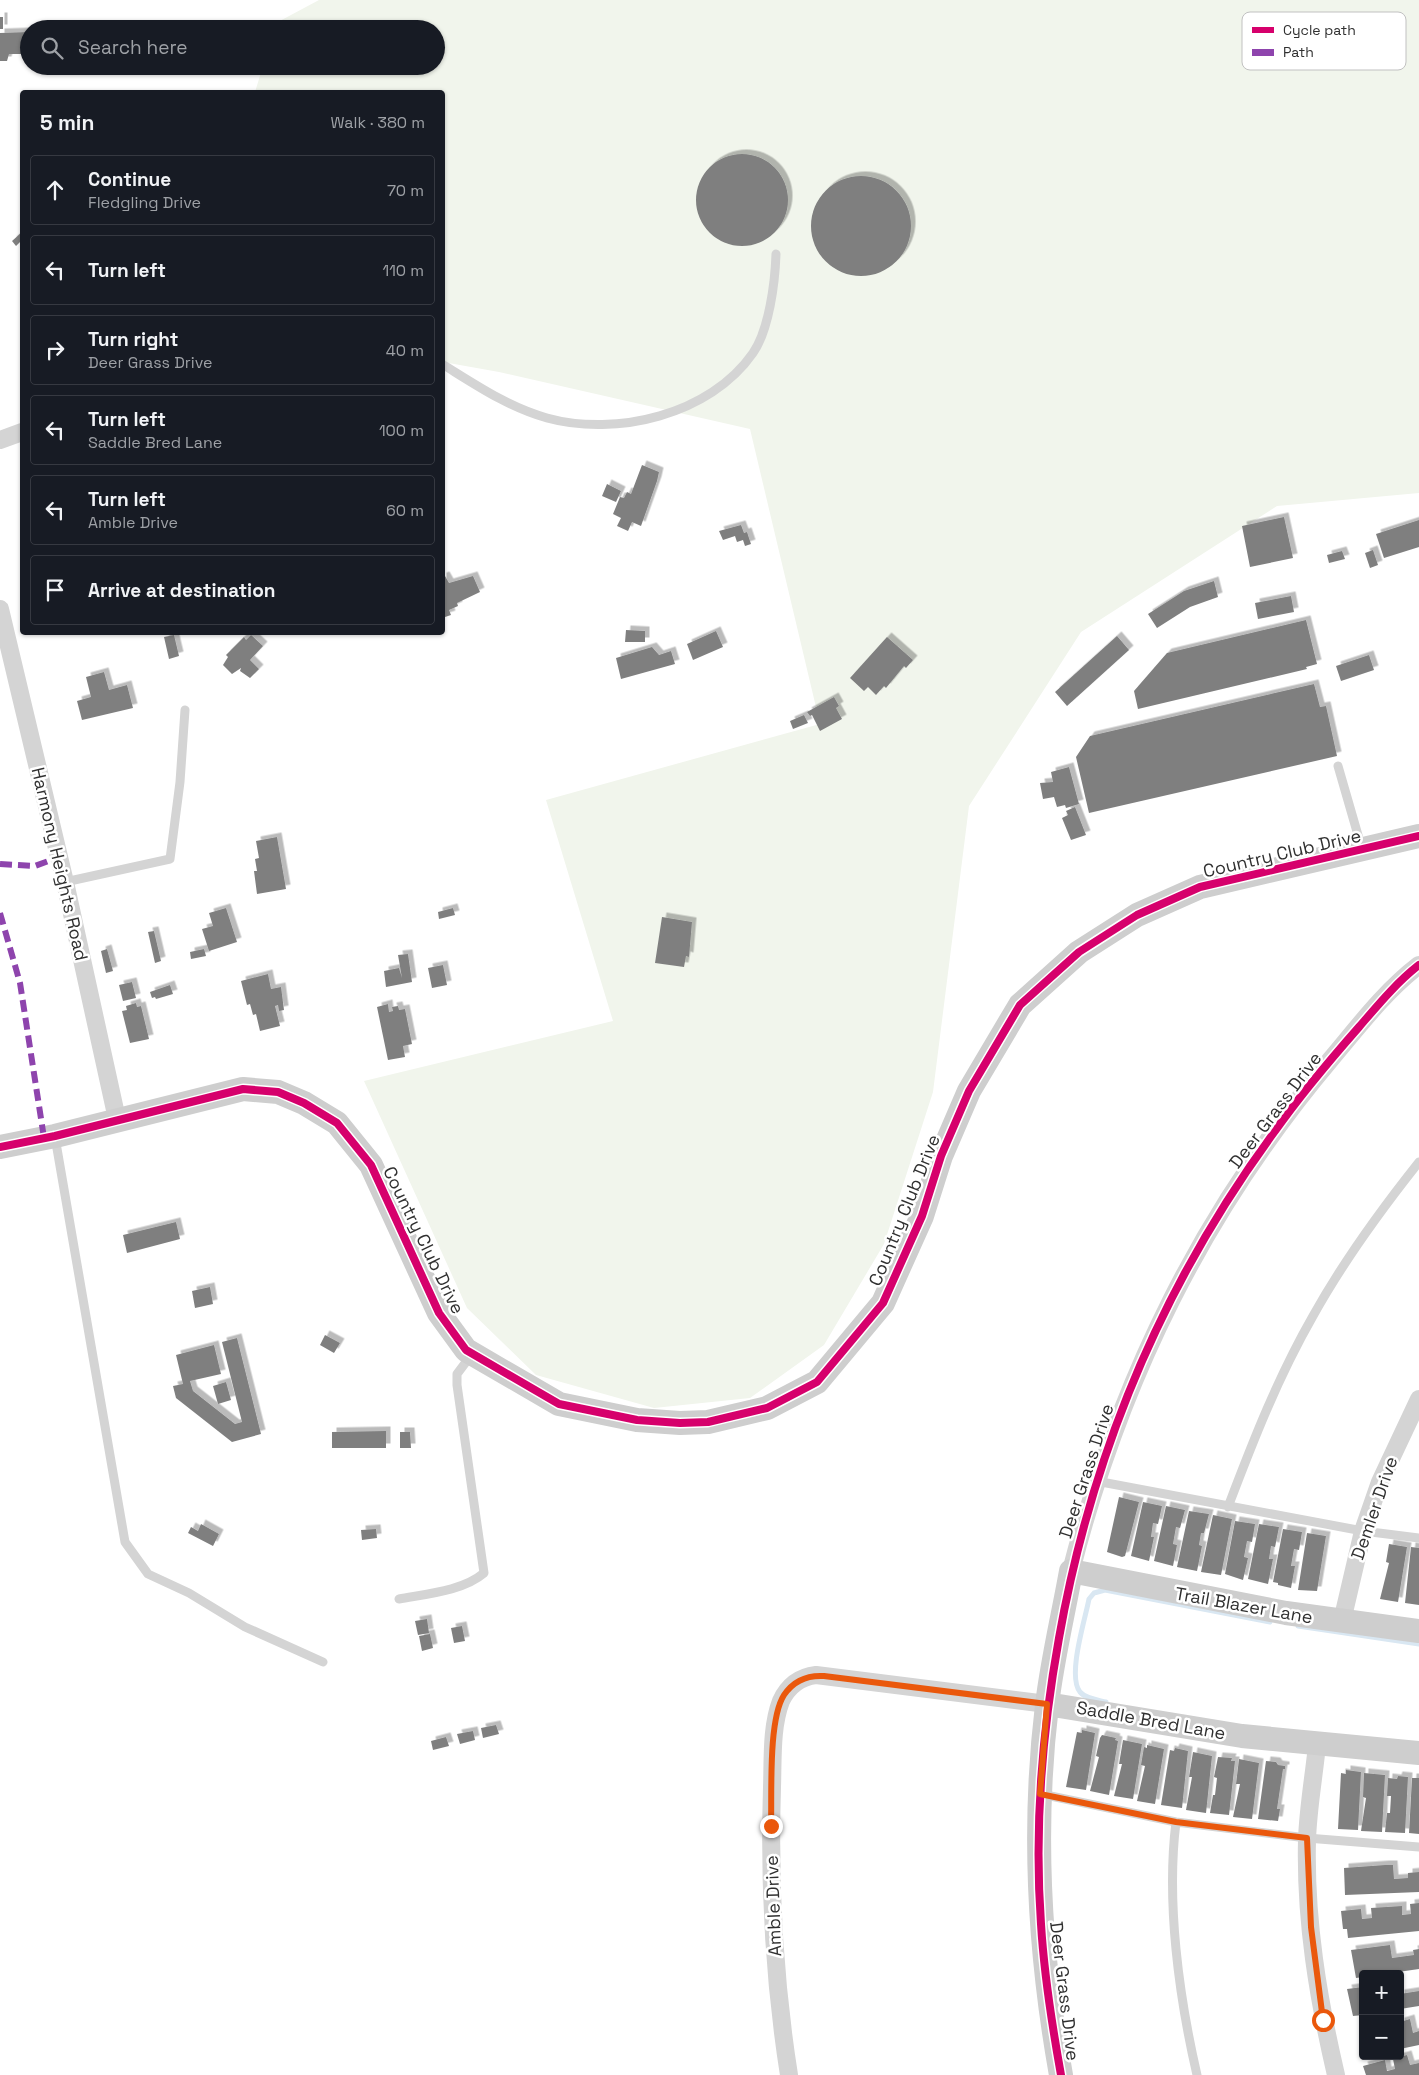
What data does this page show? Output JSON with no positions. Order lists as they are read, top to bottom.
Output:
{
  "streets": {
    "street": [
      "Country Club Drive",
      "Harmony Heights Road",
      "Deer Grass Drive",
      "Demler Drive",
      "Trail Blazer Lane",
      "Saddle Bred Lane",
      "Amble Drive"
    ]
  },
  "crossings": [
    ["Country Club Drive", "Harmony Heights Road"],
    ["Deer Grass Drive", "Trail Blazer Lane"],
    ["Deer Grass Drive", "Saddle Bred Lane"],
    ["Demler Drive", "Trail Blazer Lane"],
    ["Saddle Bred Lane", "Amble Drive"]
  ],
  "legend": ["Cycle path", "Path"],
  "page": {
    "search": "Search here",
    "heading": ["5 min", "Walk · 380 m"],
    "list": [
      ["Continue", "Fledgling Drive", "70 m"],
      ["Turn left", "110 m"],
      ["Turn right", "Deer Grass Drive", "40 m"],
      ["Turn left", "Saddle Bred Lane", "100 m"],
      ["Turn left", "Amble Drive", "60 m"],
      "Arrive at destination"
    ],
    "map_buttons": ["+", "−"]
  }
}
